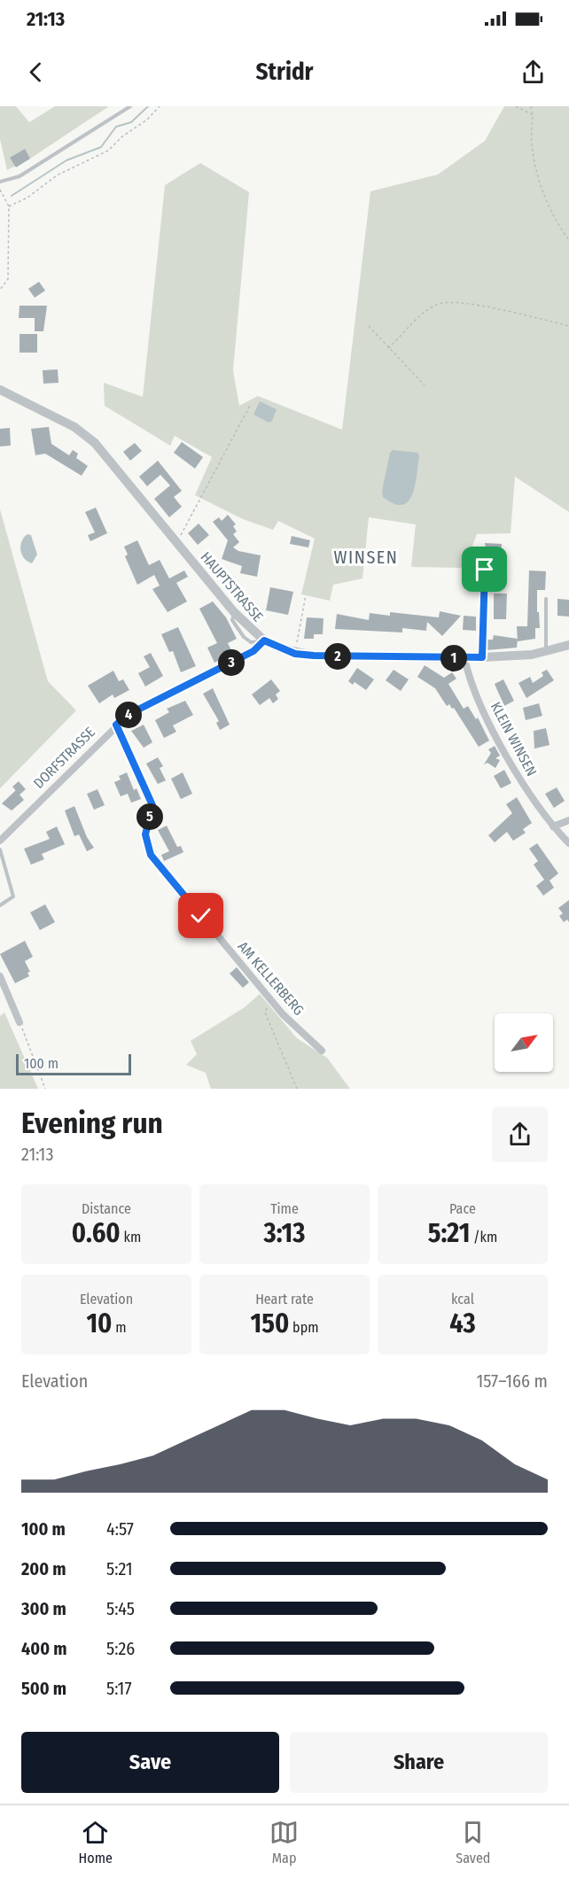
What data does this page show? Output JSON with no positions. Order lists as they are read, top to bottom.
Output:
{
  "streets": {
    "street": [
      "HAUPTSTRASSE",
      "KLEIN WINSEN",
      "DORFSTRASSE",
      "AM KELLERBERG"
    ]
  },
  "crossings": [
    ["HAUPTSTRASSE", "KLEIN WINSEN"],
    ["HAUPTSTRASSE", "DORFSTRASSE"],
    ["DORFSTRASSE", "AM KELLERBERG"]
  ],
  "districts": ["WINSEN"],
  "scale_bar": "100 m",
  "north": "top right",
  "page": {
    "status": "21:13",
    "header": "Stridr",
    "pins": [
      "2",
      "1",
      "3",
      "4",
      "5"
    ],
    "scale": "100 m",
    "heading": ["Evening run", "21:13"],
    "stats": [
      ["Distance", "0.60 km"],
      ["Time", "3:13"],
      ["Pace", "5:21 /km"],
      ["Elevation", "10 m"],
      ["Heart rate", "150 bpm"],
      ["kcal", "43"]
    ],
    "chart": ["Elevation", "157–166 m"],
    "list": [
      {
        "name": "100 m",
        "note": "4:57"
      },
      {
        "name": "200 m",
        "note": "5:21"
      },
      {
        "name": "300 m",
        "note": "5:45"
      },
      {
        "name": "400 m",
        "note": "5:26"
      },
      {
        "name": "500 m",
        "note": "5:17"
      }
    ],
    "buttons": ["Save", "Share"],
    "tabs": ["Home", "Map", "Saved"]
  }
}
